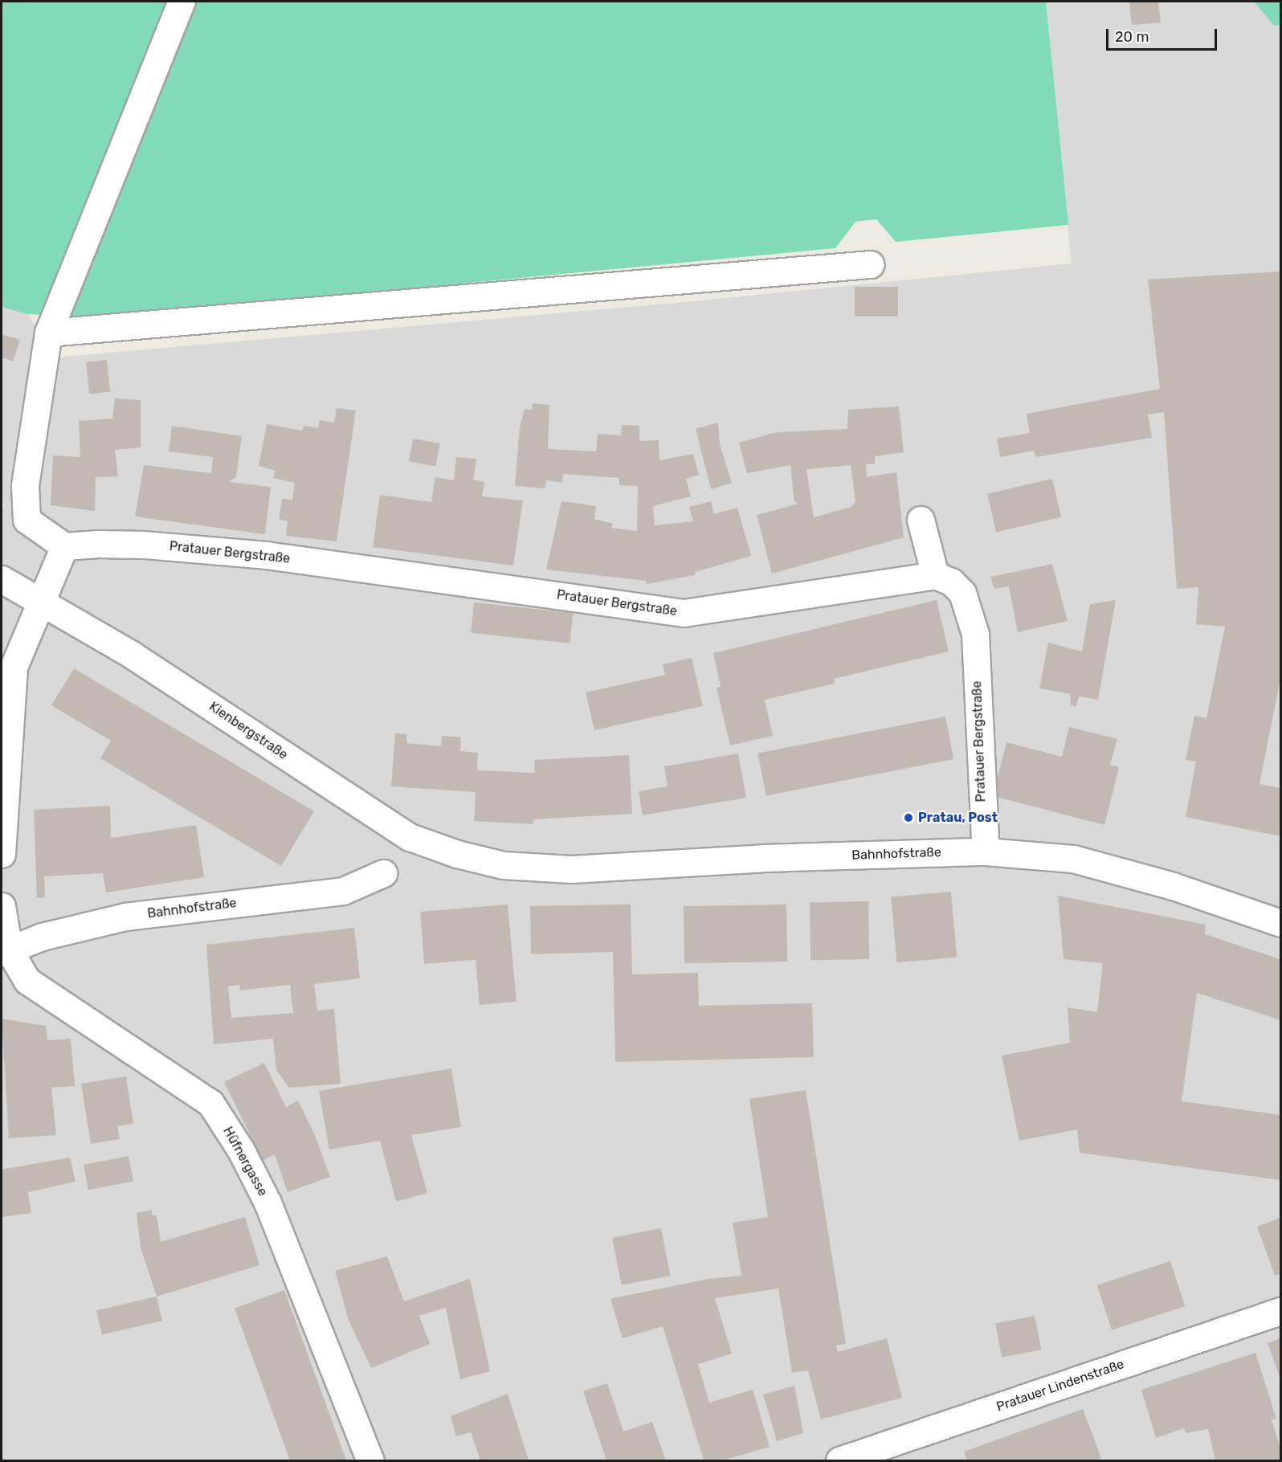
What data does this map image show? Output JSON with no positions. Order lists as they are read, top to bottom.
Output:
{
  "streets": {
    "street": [
      "Pratauer Bergstraße",
      "Kienbergstraße",
      "Bahnhofstraße",
      "Hüfnergasse",
      "Pratauer Lindenstraße"
    ]
  },
  "crossings": [
    ["Pratauer Bergstraße", "Bahnhofstraße"],
    ["Kienbergstraße", "Bahnhofstraße"],
    ["Bahnhofstraße", "Hüfnergasse"]
  ],
  "places": ["Pratau, Post"],
  "scale_bar": "20 m"
}
